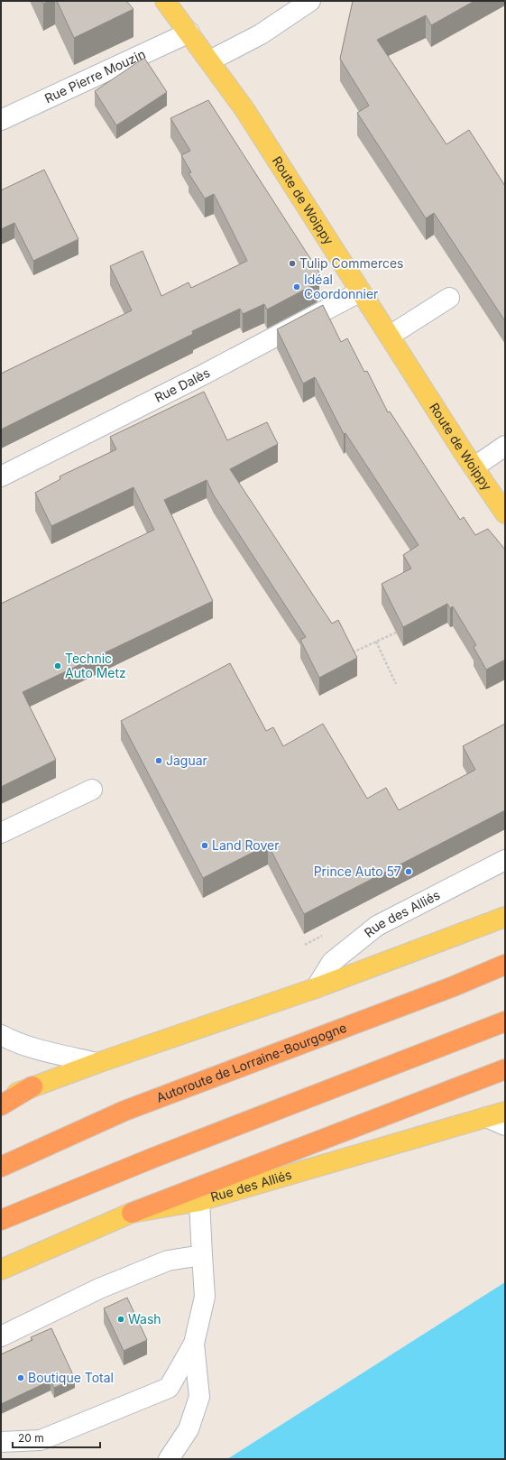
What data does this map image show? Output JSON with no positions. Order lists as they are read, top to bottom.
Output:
{
  "streets": {
    "highway": ["Autoroute de Lorraine-Bourgogne"],
    "main road": ["Route de Woippy", "Rue des Alliés"],
    "street": ["Rue Pierre Mouzin", "Rue Dalès"]
  },
  "crossings": [
    ["Rue Pierre Mouzin", "Route de Woippy"],
    ["Route de Woippy", "Rue Dalès"]
  ],
  "places": [
    "Tulip Commerces",
    "Idéal Coordonnier",
    "Technic Auto Metz",
    "Jaguar",
    "Land Rover",
    "Prince Auto 57",
    "Wash",
    "Boutique Total"
  ],
  "scale_bar": "20 m"
}
